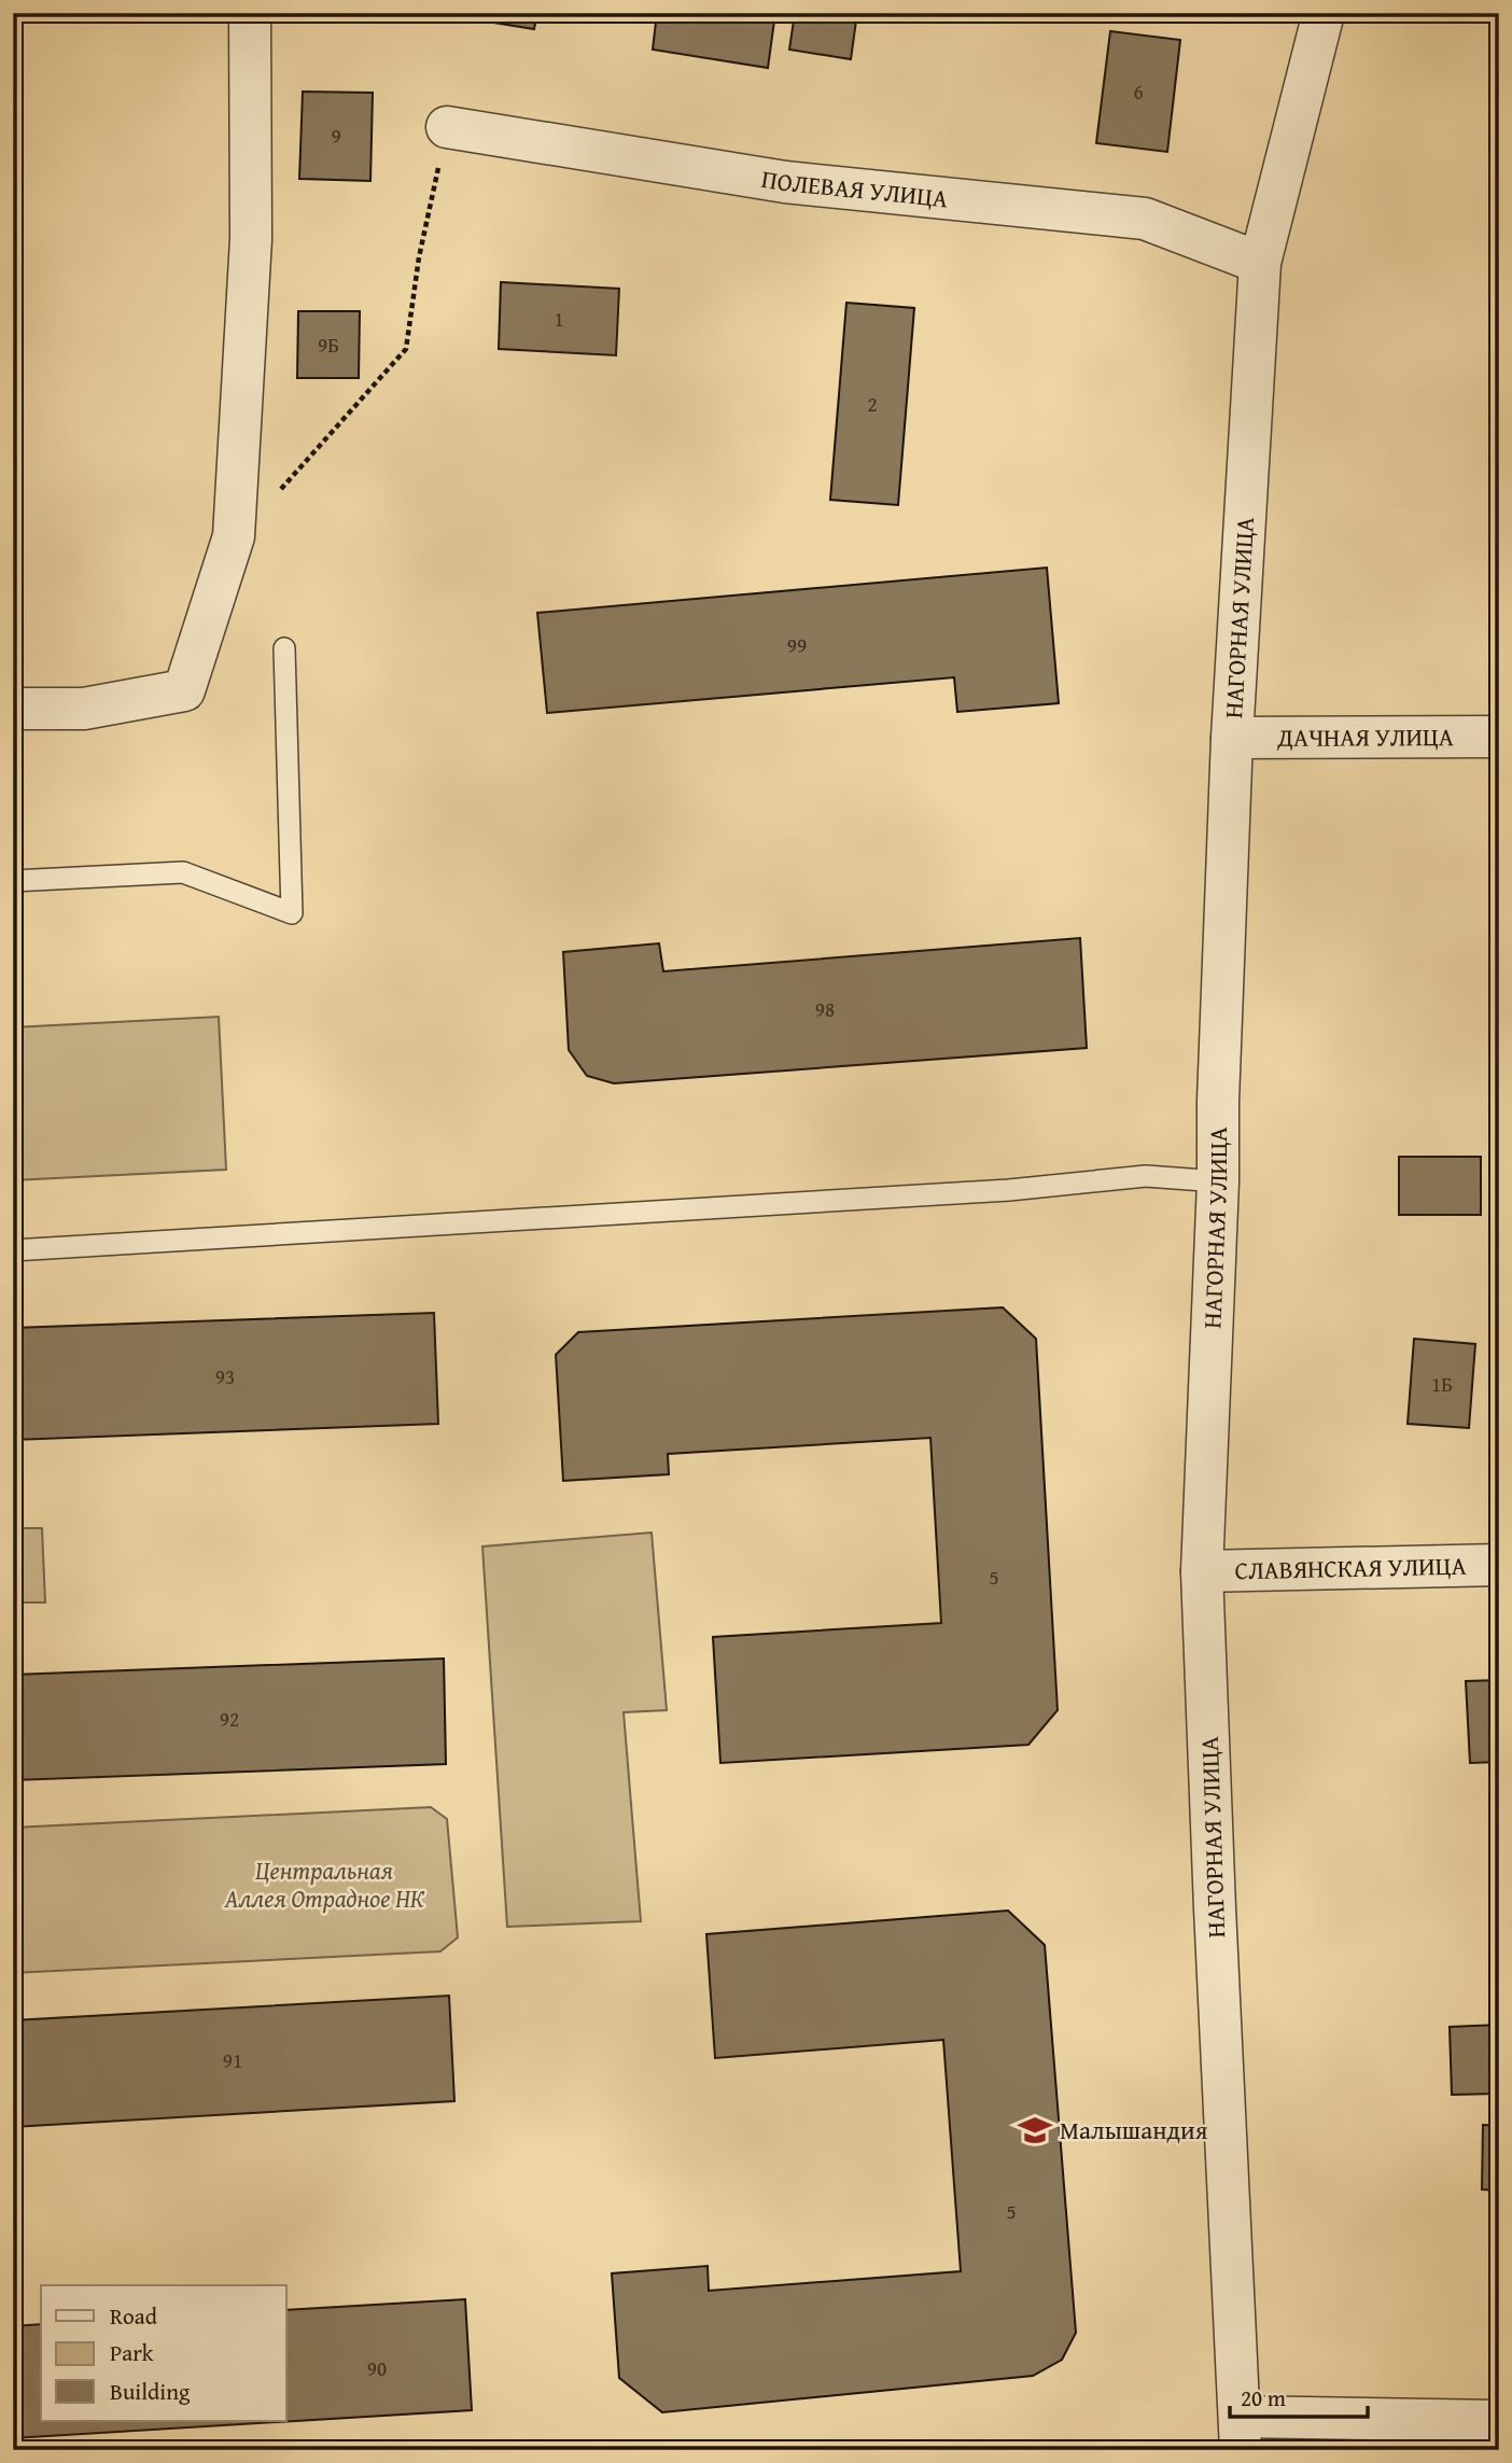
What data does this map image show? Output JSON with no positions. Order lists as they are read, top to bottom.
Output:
{
  "streets": {
    "street": [
      "ПОЛЕВАЯ УЛИЦА",
      "НАГОРНАЯ УЛИЦА",
      "ДАЧНАЯ УЛИЦА",
      "СЛАВЯНСКАЯ УЛИЦА"
    ]
  },
  "crossings": [
    ["ПОЛЕВАЯ УЛИЦА", "НАГОРНАЯ УЛИЦА"],
    ["НАГОРНАЯ УЛИЦА", "ДАЧНАЯ УЛИЦА"],
    ["НАГОРНАЯ УЛИЦА", "СЛАВЯНСКАЯ УЛИЦА"]
  ],
  "parks": ["Центральная Аллея Отрадное НК"],
  "places": {
    "school or university": ["Малышандия"]
  },
  "house_numbers": [
    "6",
    "9",
    "1",
    "9Б",
    "2",
    "99",
    "98",
    "93",
    "1Б",
    "5",
    "92",
    "91",
    "5",
    "90"
  ],
  "legend": ["Road", "Park", "Building"],
  "scale_bar": "20 m"
}
